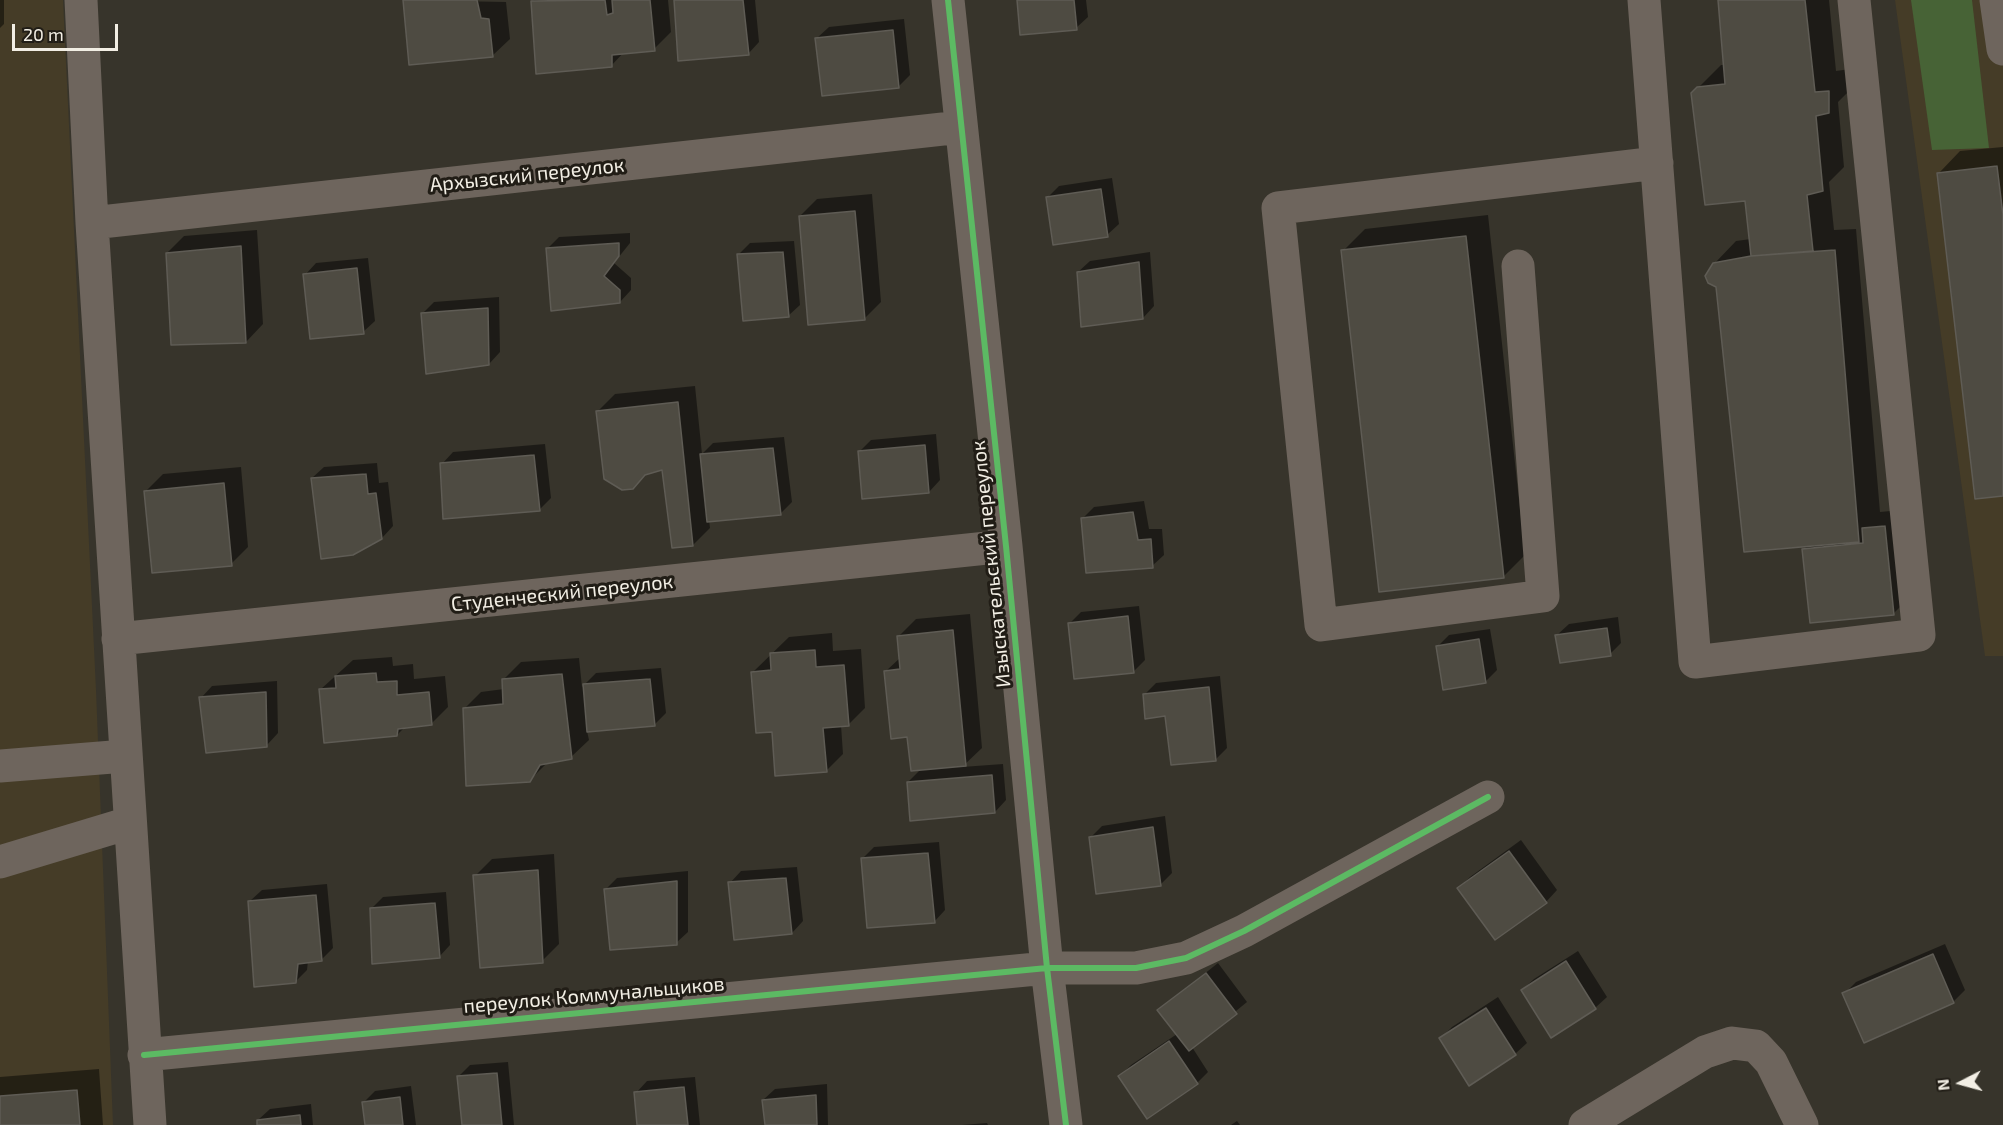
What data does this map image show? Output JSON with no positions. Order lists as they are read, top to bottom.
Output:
{
  "streets": {
    "street": [
      "Архызский переулок",
      "Изыскательский переулок",
      "Студенческий переулок",
      "переулок Коммунальщиков"
    ]
  },
  "crossings": [
    ["Архызский переулок", "Изыскательский переулок"],
    ["Изыскательский переулок", "Студенческий переулок"],
    ["Изыскательский переулок", "переулок Коммунальщиков"]
  ],
  "scale_bar": "20 m",
  "north": "left"
}
